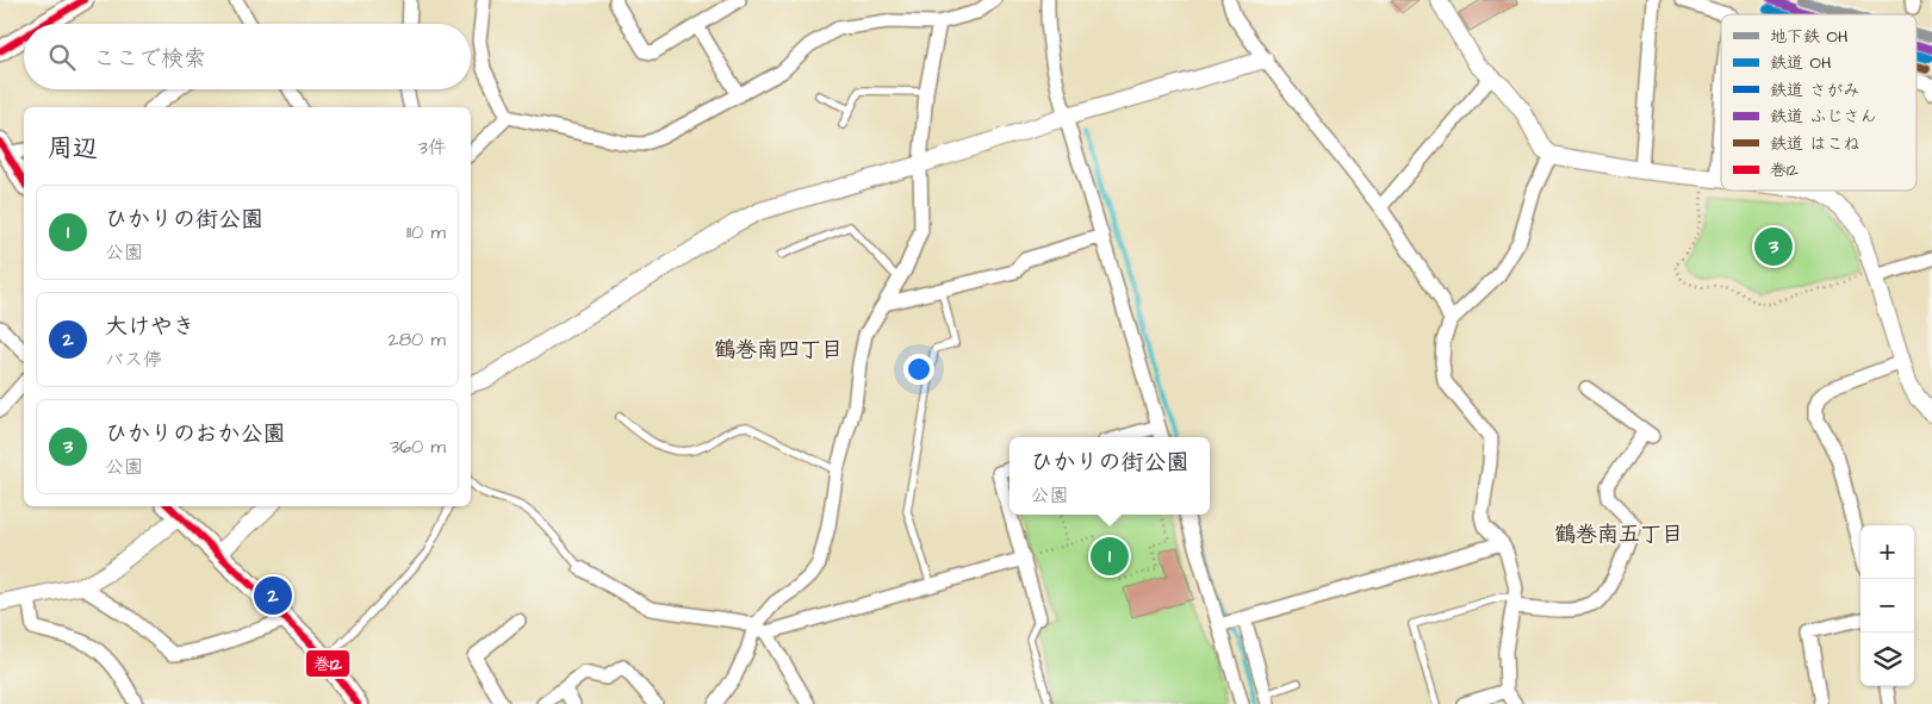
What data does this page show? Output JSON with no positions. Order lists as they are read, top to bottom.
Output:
{
  "districts": ["鶴巻南四丁目", "鶴巻南五丁目"],
  "lines": [
    "metro line OH",
    "rail line さがみ",
    "rail line ふじさん",
    "transit line 巻12",
    "rail line OH",
    "rail line はこね"
  ],
  "legend": [
    "地下鉄 OH",
    "鉄道 OH",
    "鉄道 さがみ",
    "鉄道 ふじさん",
    "鉄道 はこね",
    "巻12"
  ],
  "page": {
    "search": "ここで検索",
    "heading": ["周辺", "3件"],
    "list": [
      {
        "mark": "1",
        "name": "ひかりの街公園",
        "note": "公園",
        "value": "110 m"
      },
      {
        "mark": "2",
        "name": "大けやき",
        "note": "バス停",
        "value": "280 m"
      },
      {
        "mark": "3",
        "name": "ひかりのおか公園",
        "note": "公園",
        "value": "360 m"
      }
    ],
    "pins": ["3", "1", "2"],
    "popup": ["ひかりの街公園", "公園"],
    "map_buttons": ["+", "−"]
  }
}
